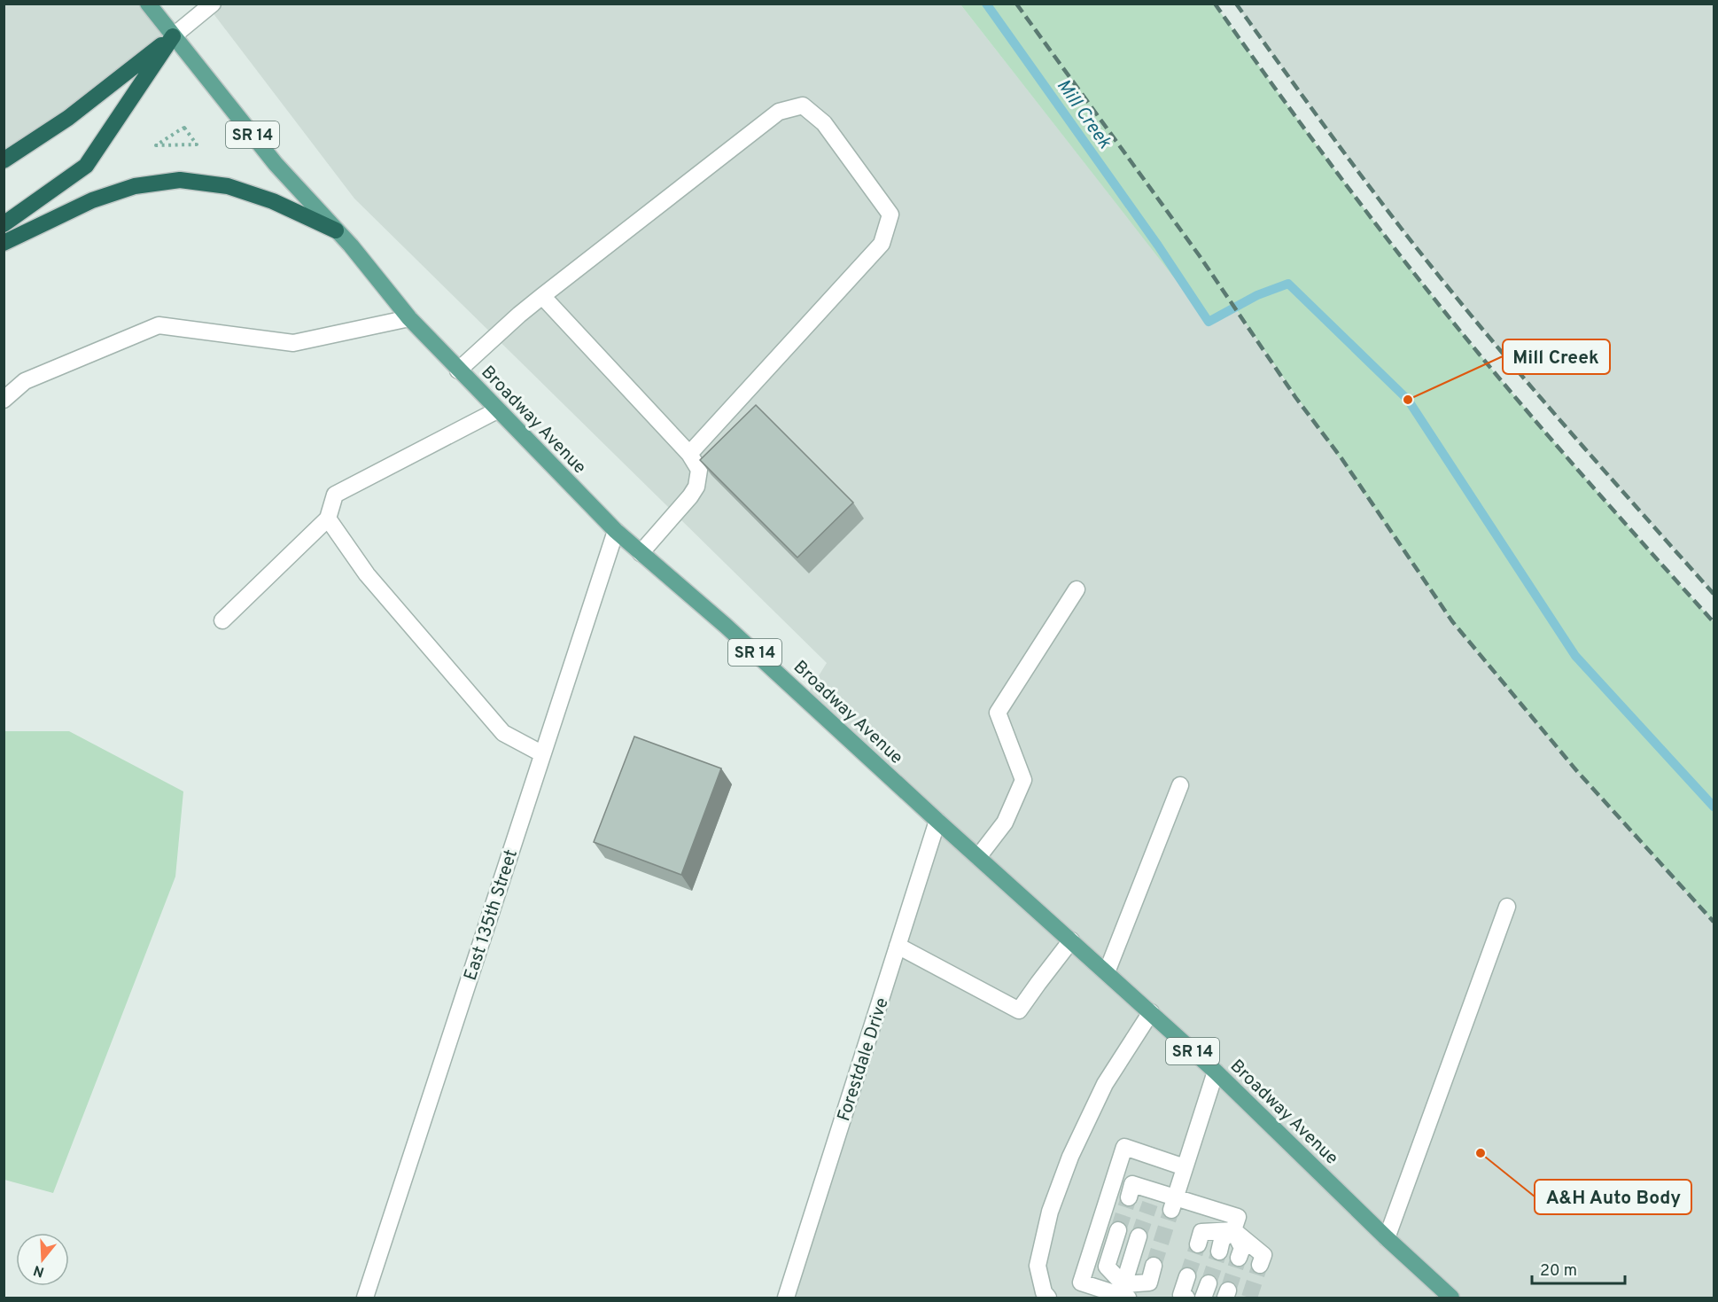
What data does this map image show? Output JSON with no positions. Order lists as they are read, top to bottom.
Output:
{
  "streets": {
    "main road": ["SR 14", "Broadway Avenue"],
    "street": ["East 135th Street", "Forestdale Drive"]
  },
  "crossings": [
    ["Broadway Avenue", "East 135th Street"],
    ["Broadway Avenue", "Forestdale Drive"]
  ],
  "water": ["Mill Creek"],
  "places": ["Mill Creek", "A&H Auto Body"],
  "scale_bar": "20 m",
  "north": "bottom"
}
